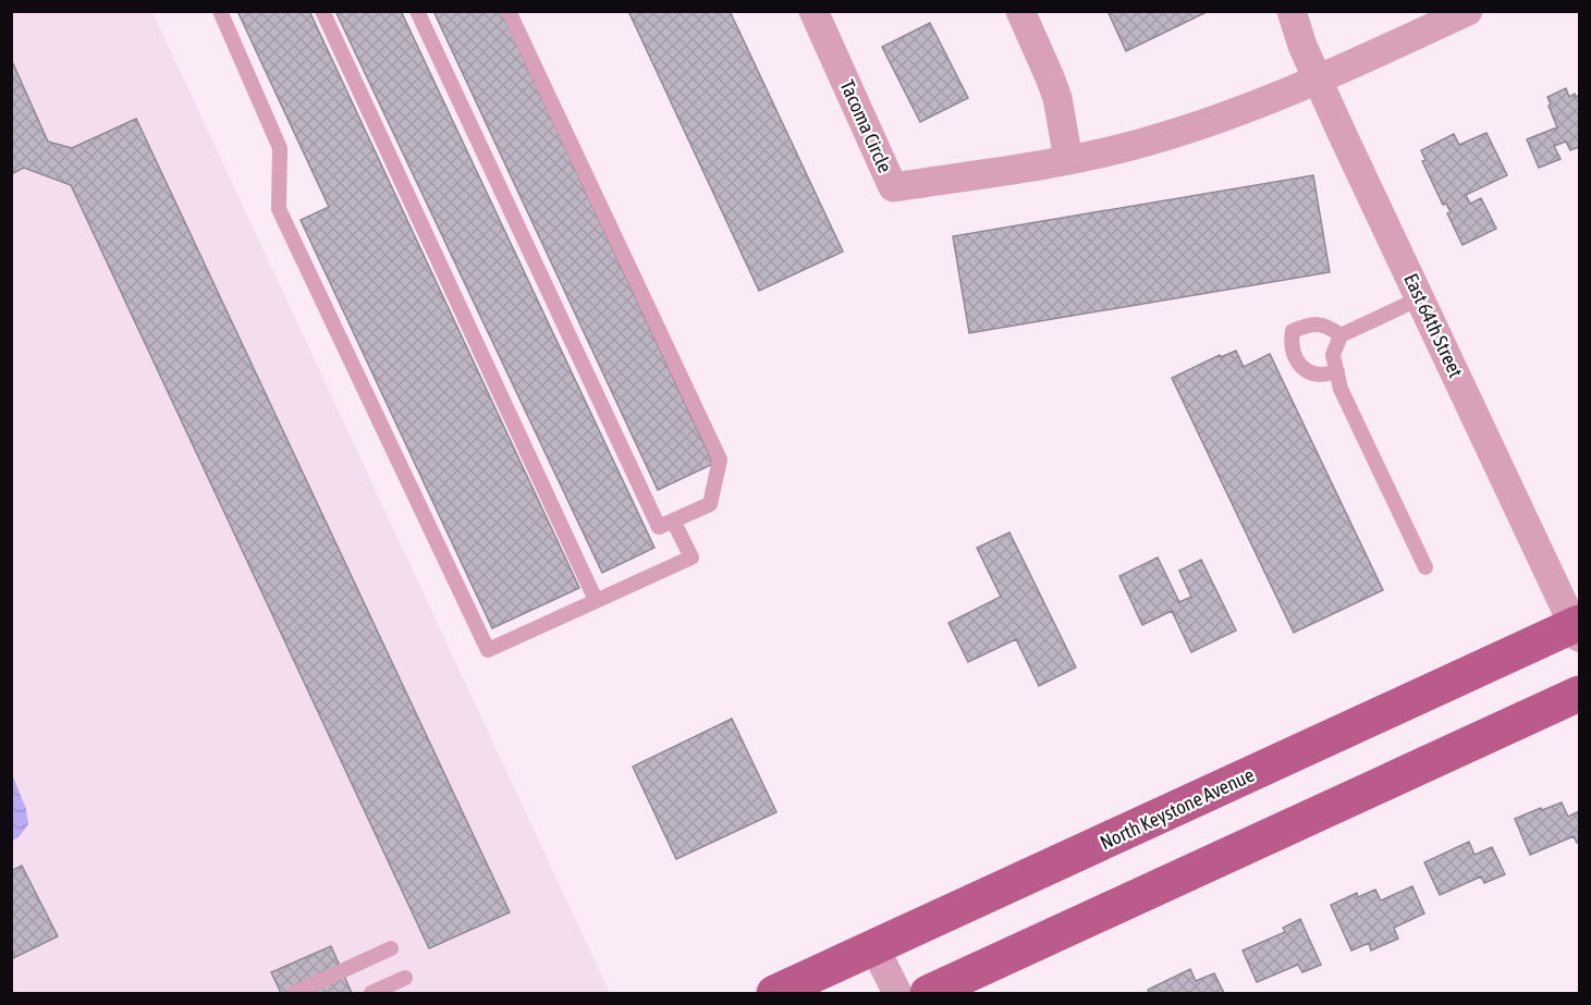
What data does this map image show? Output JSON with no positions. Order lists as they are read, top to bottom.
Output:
{
  "streets": {
    "main road": ["North Keystone Avenue"],
    "street": ["Tacoma Circle", "East 64th Street"]
  },
  "crossings": [
    ["Tacoma Circle", "East 64th Street"],
    ["East 64th Street", "North Keystone Avenue"]
  ]
}
